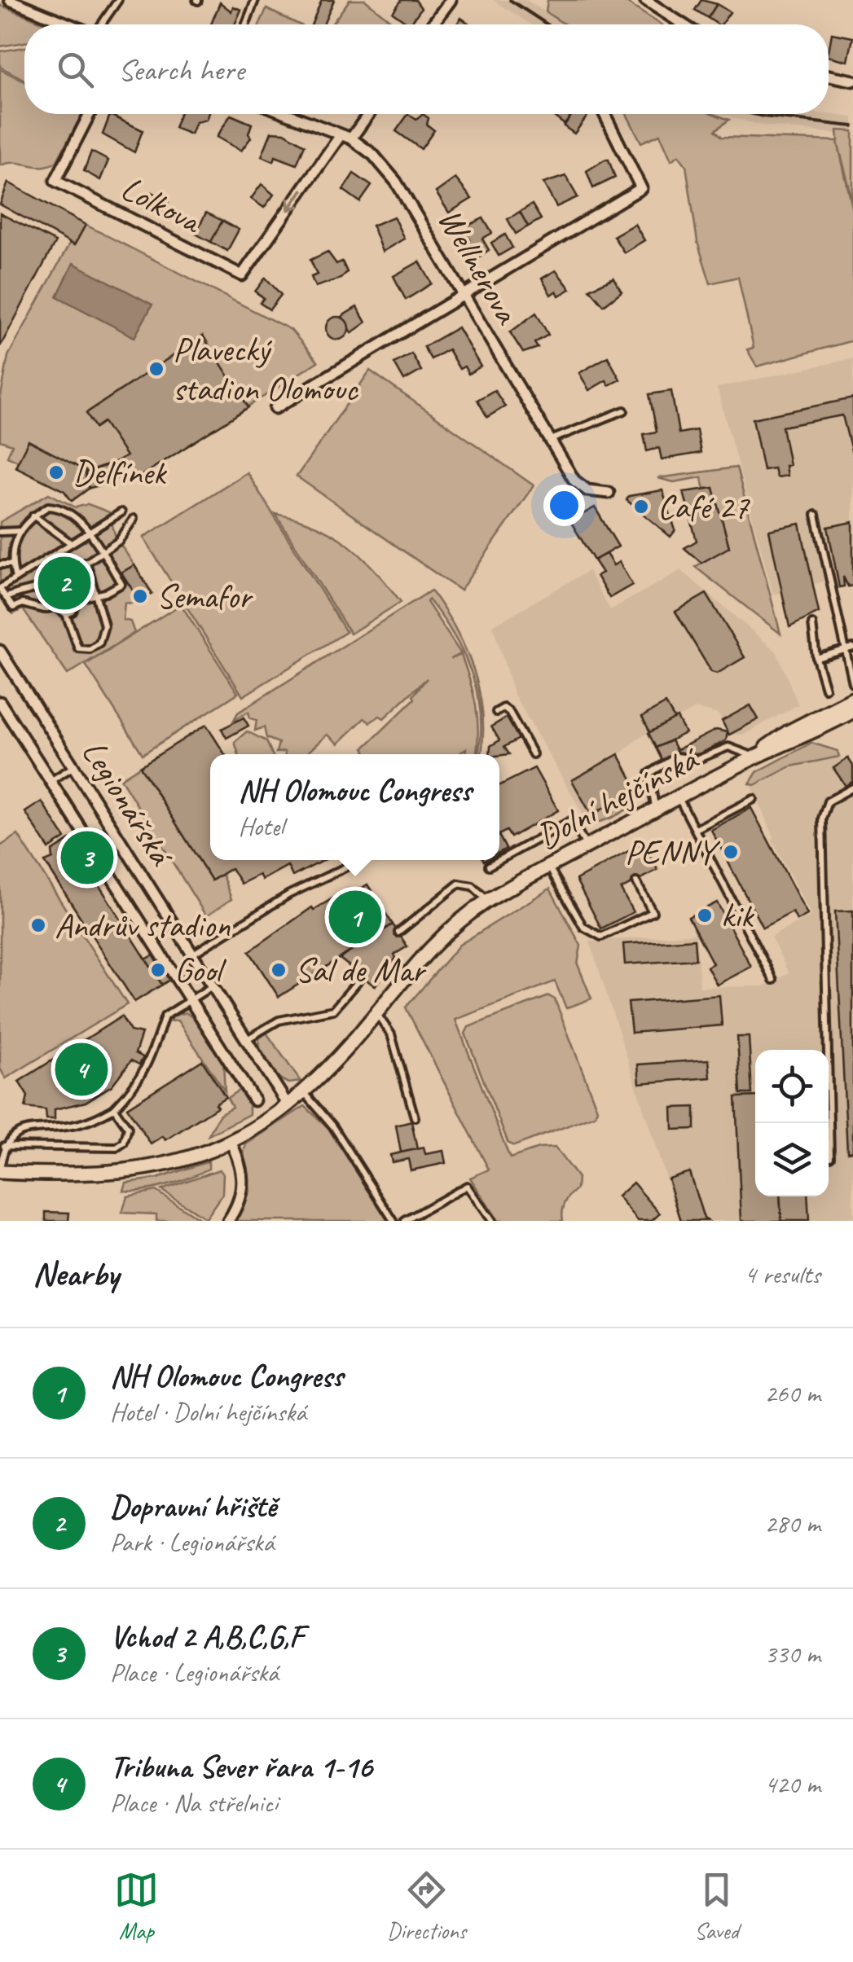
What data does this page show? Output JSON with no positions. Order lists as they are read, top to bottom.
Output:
{
  "streets": {
    "main road": ["Dolní hejčínská"],
    "street": ["Lolkova", "Wellnerova", "Legionářská"]
  },
  "crossings": [
    ["Lolkova", "Wellnerova"],
    ["Dolní hejčínská", "Legionářská"]
  ],
  "places": [
    "Plavecký stadion Olomouc",
    "Delfínek",
    "Café 27",
    "Semafor",
    "PENNY",
    "kik",
    "Andrův stadion",
    "Gool",
    "Sal de Mar"
  ],
  "page": {
    "search": "Search here",
    "pins": [
      "2",
      "3",
      "1",
      "4"
    ],
    "popup": ["NH Olomouc Congress", "Hotel"],
    "heading": ["Nearby", "4 results"],
    "list": [
      {
        "mark": "1",
        "name": "NH Olomouc Congress",
        "note": "Hotel · Dolní hejčínská",
        "value": "260 m"
      },
      {
        "mark": "2",
        "name": "Dopravní hřiště",
        "note": "Park · Legionářská",
        "value": "280 m"
      },
      {
        "mark": "3",
        "name": "Vchod 2 A,B,C,G,F",
        "note": "Place · Legionářská",
        "value": "330 m"
      },
      {
        "mark": "4",
        "name": "Tribuna Sever řara 1-16",
        "note": "Place · Na střelnici",
        "value": "420 m"
      }
    ],
    "nav": ["Map", "Directions", "Saved"]
  }
}
